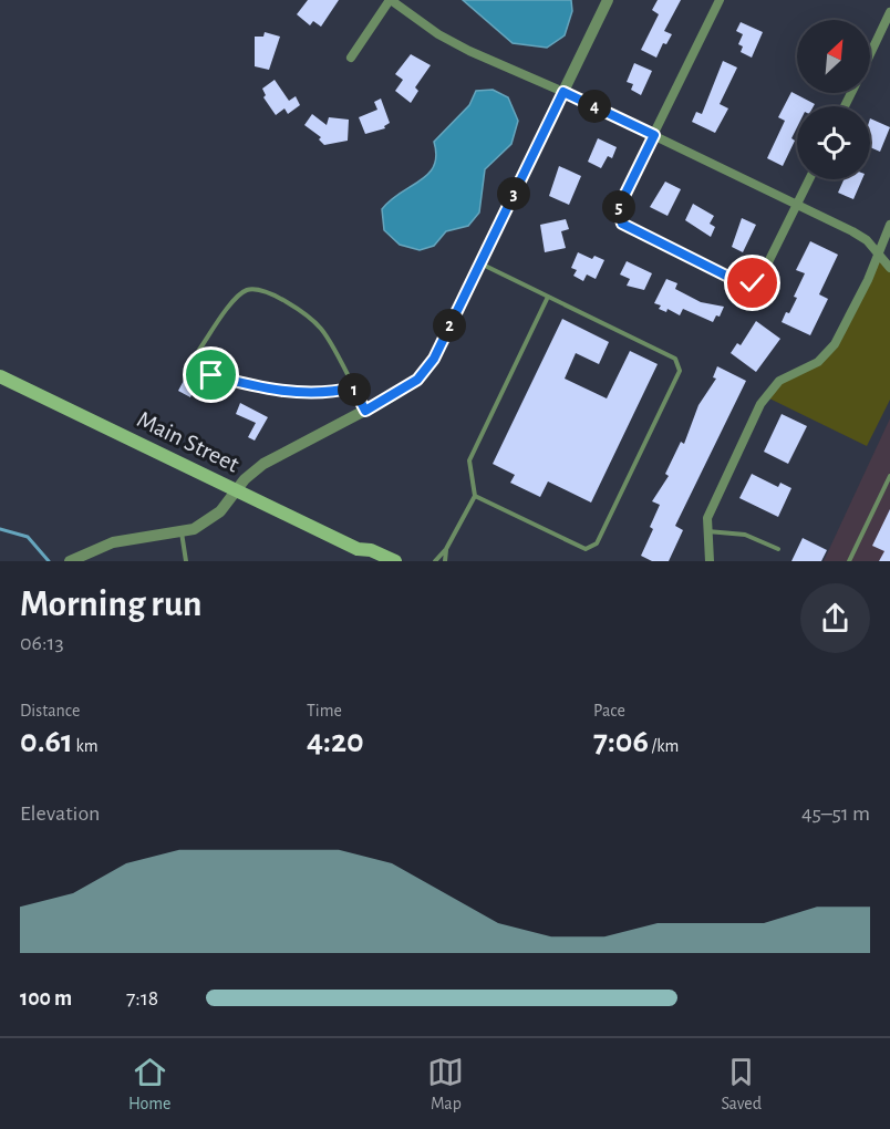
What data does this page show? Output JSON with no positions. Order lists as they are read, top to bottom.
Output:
{
  "streets": {
    "main road": ["Main Street"]
  },
  "north": "top right",
  "page": {
    "pins": [
      "4",
      "3",
      "5",
      "2",
      "1"
    ],
    "heading": ["Morning run", "06:13"],
    "stats": [
      ["Distance", "0.61 km"],
      ["Time", "4:20"],
      ["Pace", "7:06 /km"]
    ],
    "chart": ["Elevation", "45–51 m"],
    "list": [
      {
        "name": "100 m",
        "note": "7:18"
      }
    ],
    "tabs": ["Home", "Map", "Saved"]
  }
}
